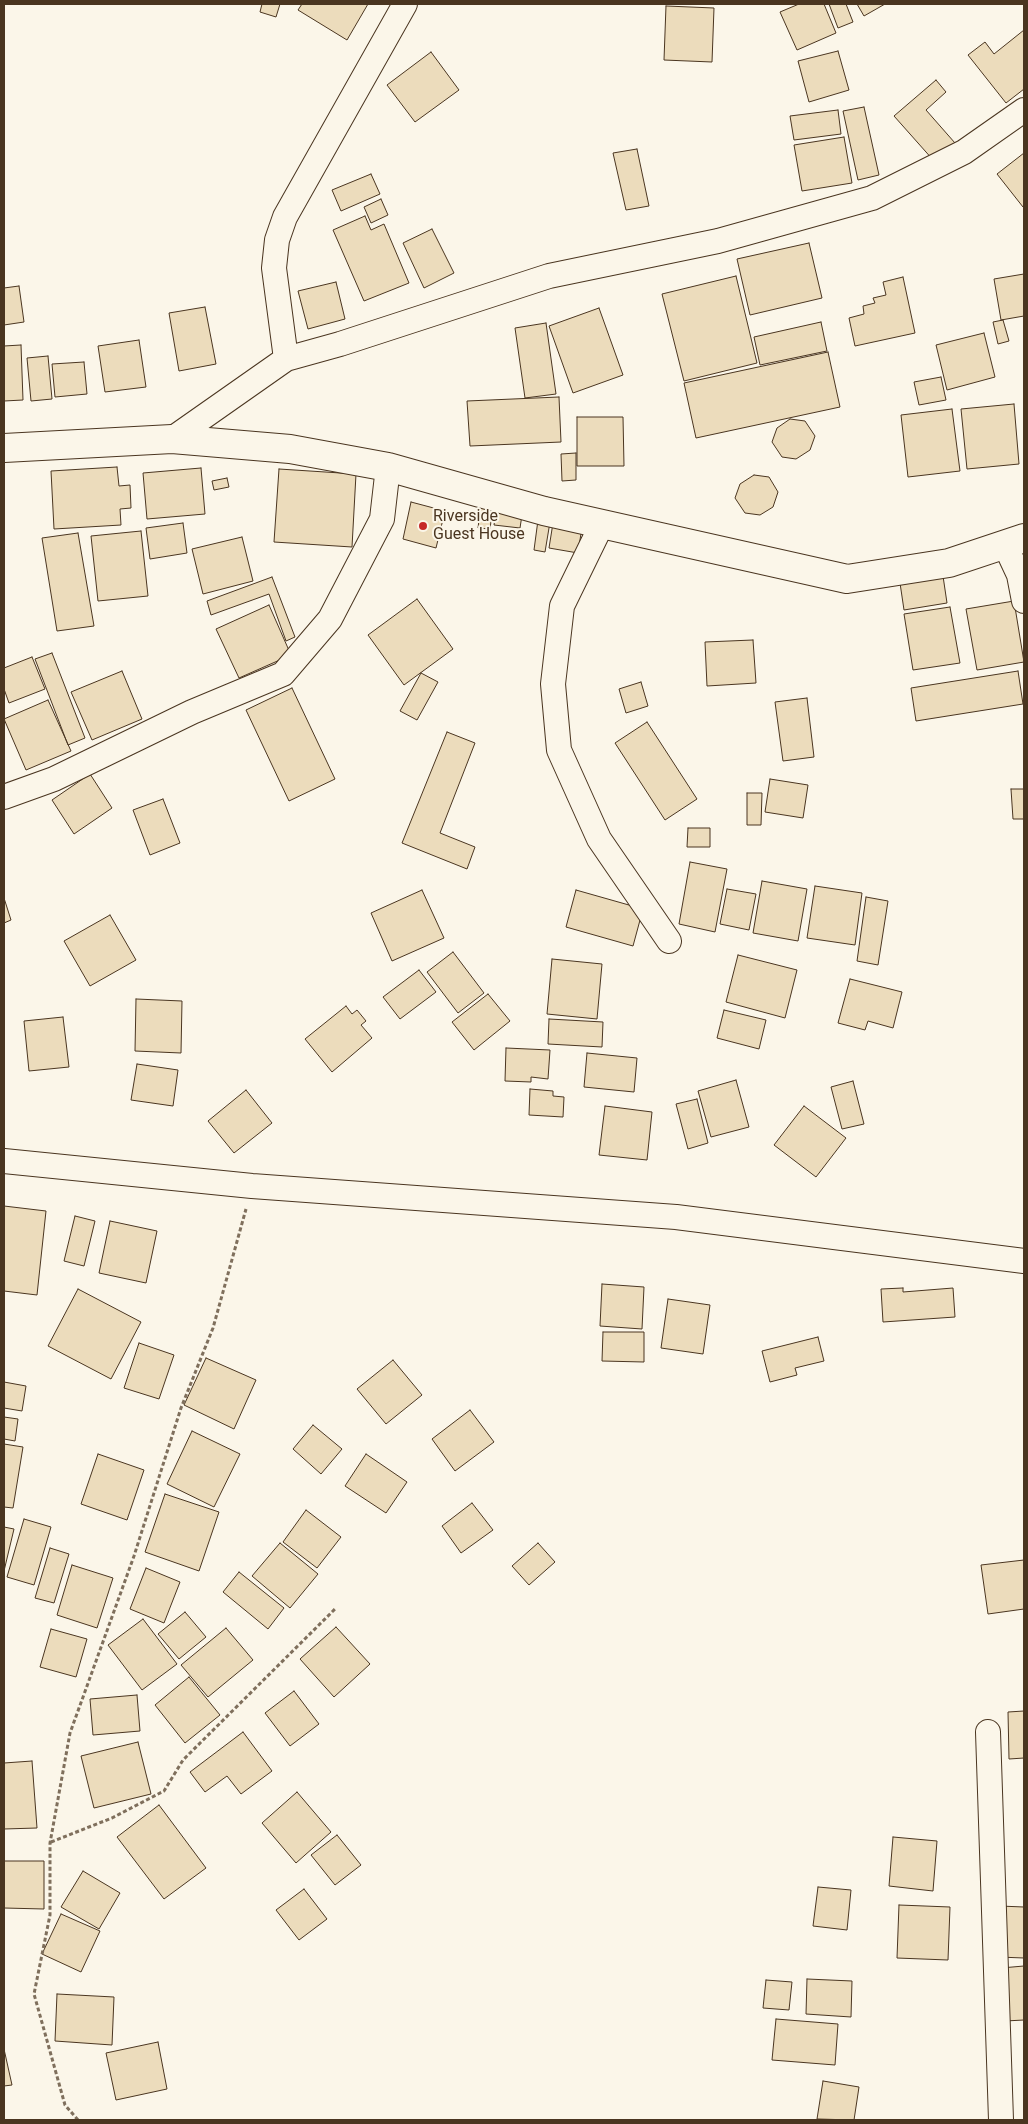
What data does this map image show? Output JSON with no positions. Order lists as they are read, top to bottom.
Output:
{
  "places": ["Riverside Guest House"]
}
